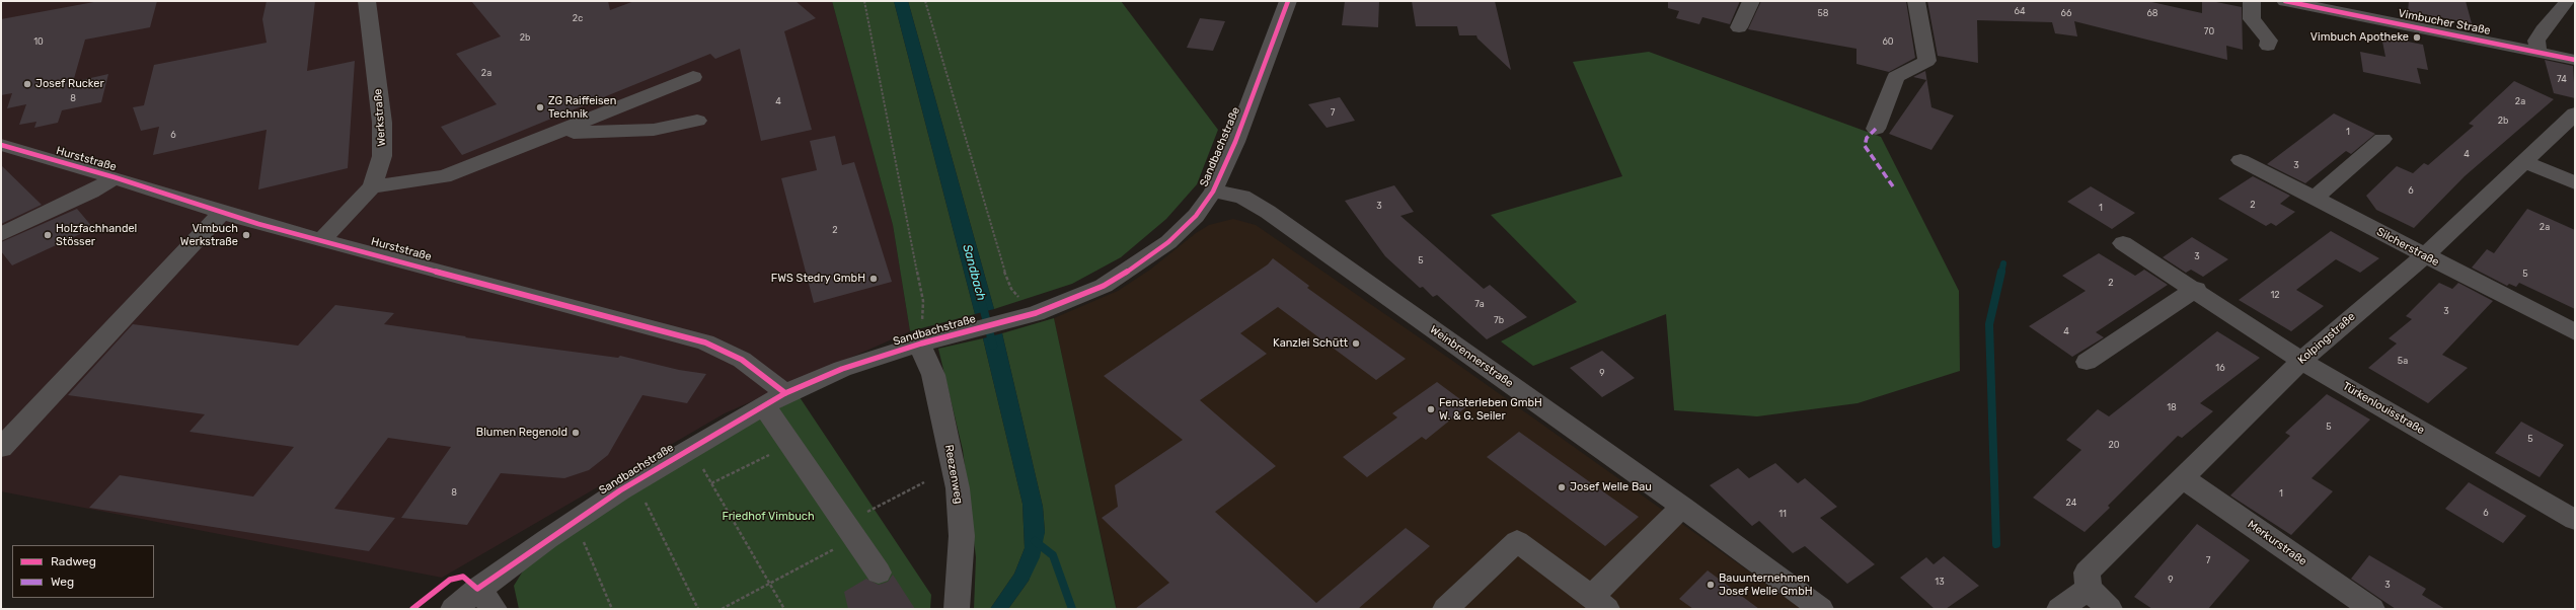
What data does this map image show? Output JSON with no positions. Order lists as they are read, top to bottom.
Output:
{
  "streets": {
    "street": [
      "Vimbucher Straße",
      "Werkstraße",
      "Sandbachstraße",
      "Hurststraße",
      "Silcherstraße",
      "Kolpingstraße",
      "Weinbrennerstraße",
      "Türkenlouisstraße",
      "Reezenweg",
      "Merkurstraße"
    ]
  },
  "crossings": [
    ["Werkstraße", "Hurststraße"],
    ["Sandbachstraße", "Hurststraße"],
    ["Sandbachstraße", "Weinbrennerstraße"],
    ["Sandbachstraße", "Reezenweg"],
    ["Silcherstraße", "Kolpingstraße"],
    ["Kolpingstraße", "Türkenlouisstraße"],
    ["Kolpingstraße", "Merkurstraße"]
  ],
  "water": ["Sandbach"],
  "parks": ["Friedhof Vimbuch"],
  "places": [
    "Vimbuch Apotheke",
    "Josef Rucker",
    "ZG Raiffeisen Technik",
    "Holzfachhandel Stösser",
    "Vimbuch Werkstraße",
    "FWS Stedry GmbH",
    "Kanzlei Schütt",
    "Fensterleben GmbH W. & G. Seiler",
    "Blumen Regenold",
    "Josef Welle Bau",
    "Bauunternehmen Josef Welle GmbH"
  ],
  "house_numbers": [
    "64",
    "58",
    "66",
    "68",
    "2c",
    "70",
    "2b",
    "10",
    "60",
    "2a",
    "74",
    "8",
    "4",
    "2a",
    "7",
    "2b",
    "1",
    "6",
    "4",
    "3",
    "6",
    "2",
    "3",
    "1",
    "2a",
    "2",
    "3",
    "5",
    "5",
    "2",
    "12",
    "7a",
    "3",
    "7b",
    "4",
    "5a",
    "16",
    "9",
    "18",
    "5",
    "5",
    "20",
    "8",
    "1",
    "24",
    "6",
    "11",
    "7",
    "9",
    "13",
    "3"
  ],
  "legend": ["Radweg", "Weg"]
}
